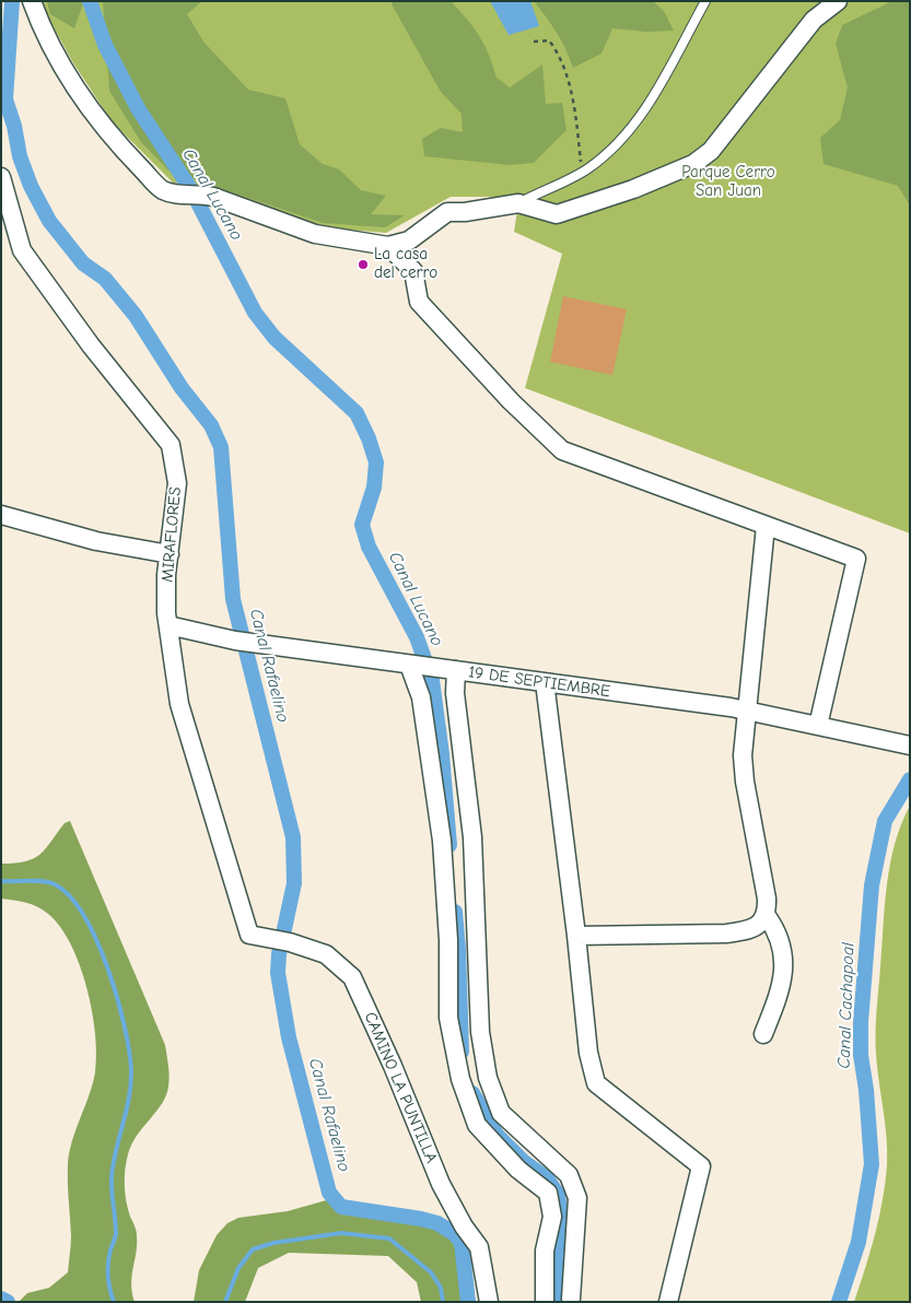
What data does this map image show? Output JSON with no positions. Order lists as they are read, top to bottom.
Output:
{
  "streets": {
    "street": ["MIRAFLORES", "19 DE SEPTIEMBRE", "CAMINO LA PUNTILLA"]
  },
  "crossings": [
    ["MIRAFLORES", "19 DE SEPTIEMBRE"],
    ["MIRAFLORES", "CAMINO LA PUNTILLA"]
  ],
  "water": ["Canal Lucano", "Canal Rafaelino", "Canal Cachapoal"],
  "parks": ["Parque Cerro San Juan"],
  "places": ["La casa del cerro"]
}
